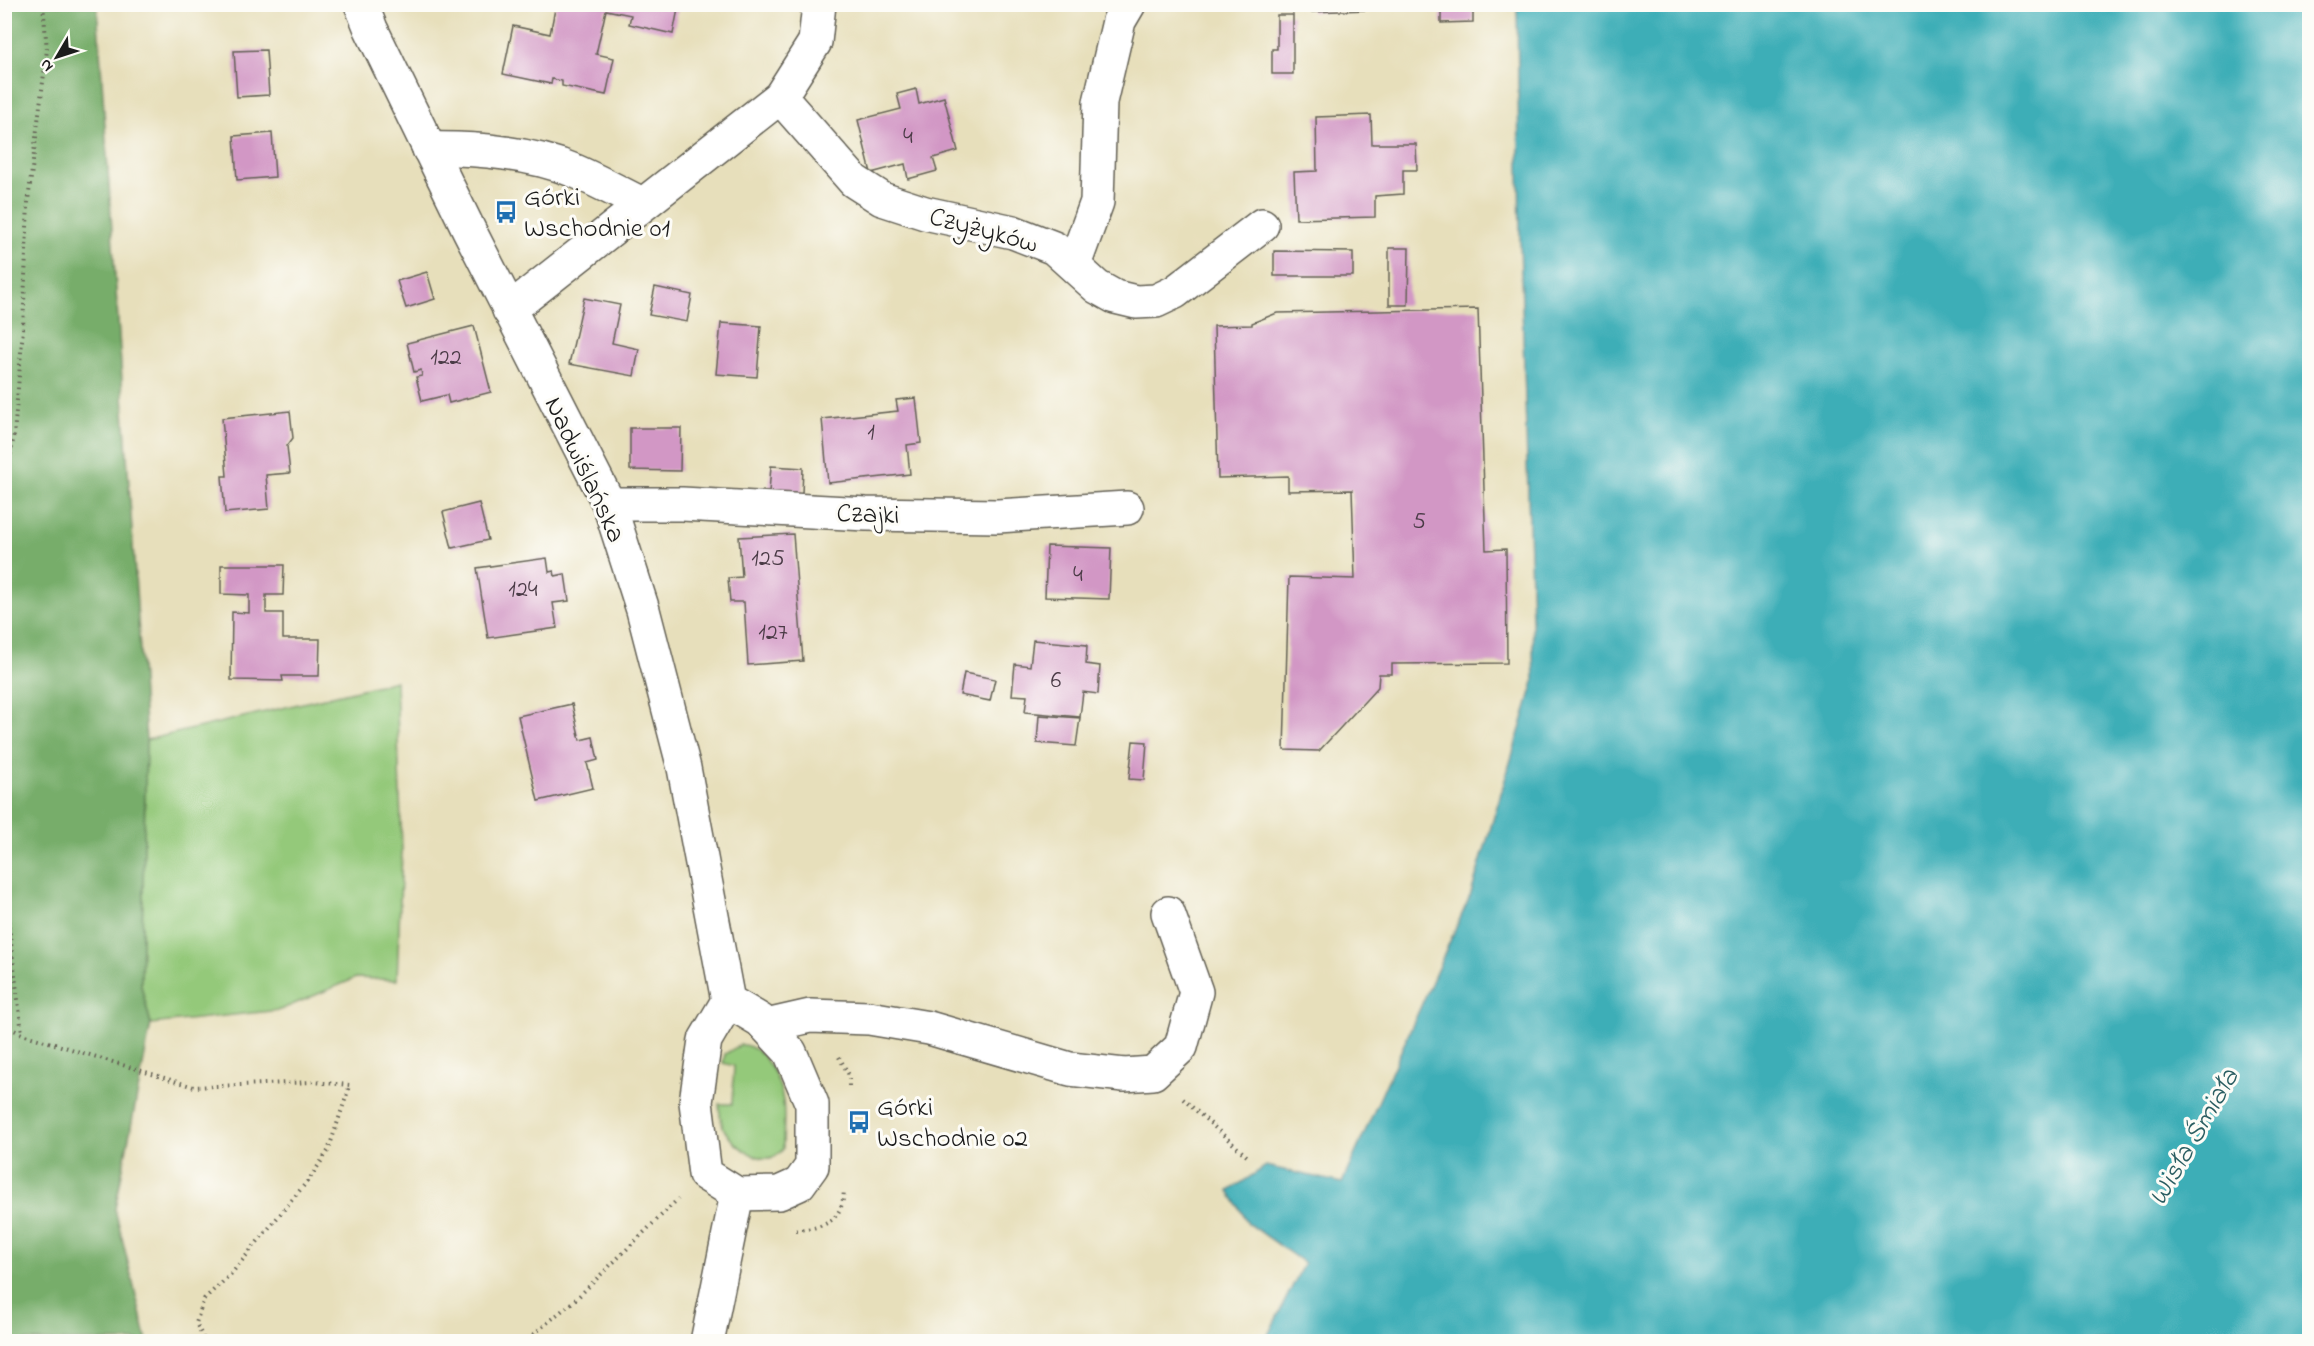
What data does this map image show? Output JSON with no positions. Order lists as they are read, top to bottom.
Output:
{
  "streets": {
    "street": ["Czyżyków", "Nadwiślańska", "Czajki"]
  },
  "crossings": [
    ["Nadwiślańska", "Czajki"]
  ],
  "water": ["Wisła Śmiała"],
  "places": {
    "bus stop": ["Górki Wschodnie 01", "Górki Wschodnie 02"]
  },
  "house_numbers": [
    "4",
    "122",
    "1",
    "5",
    "125",
    "4",
    "124",
    "127",
    "6"
  ],
  "north": "bottom left"
}
